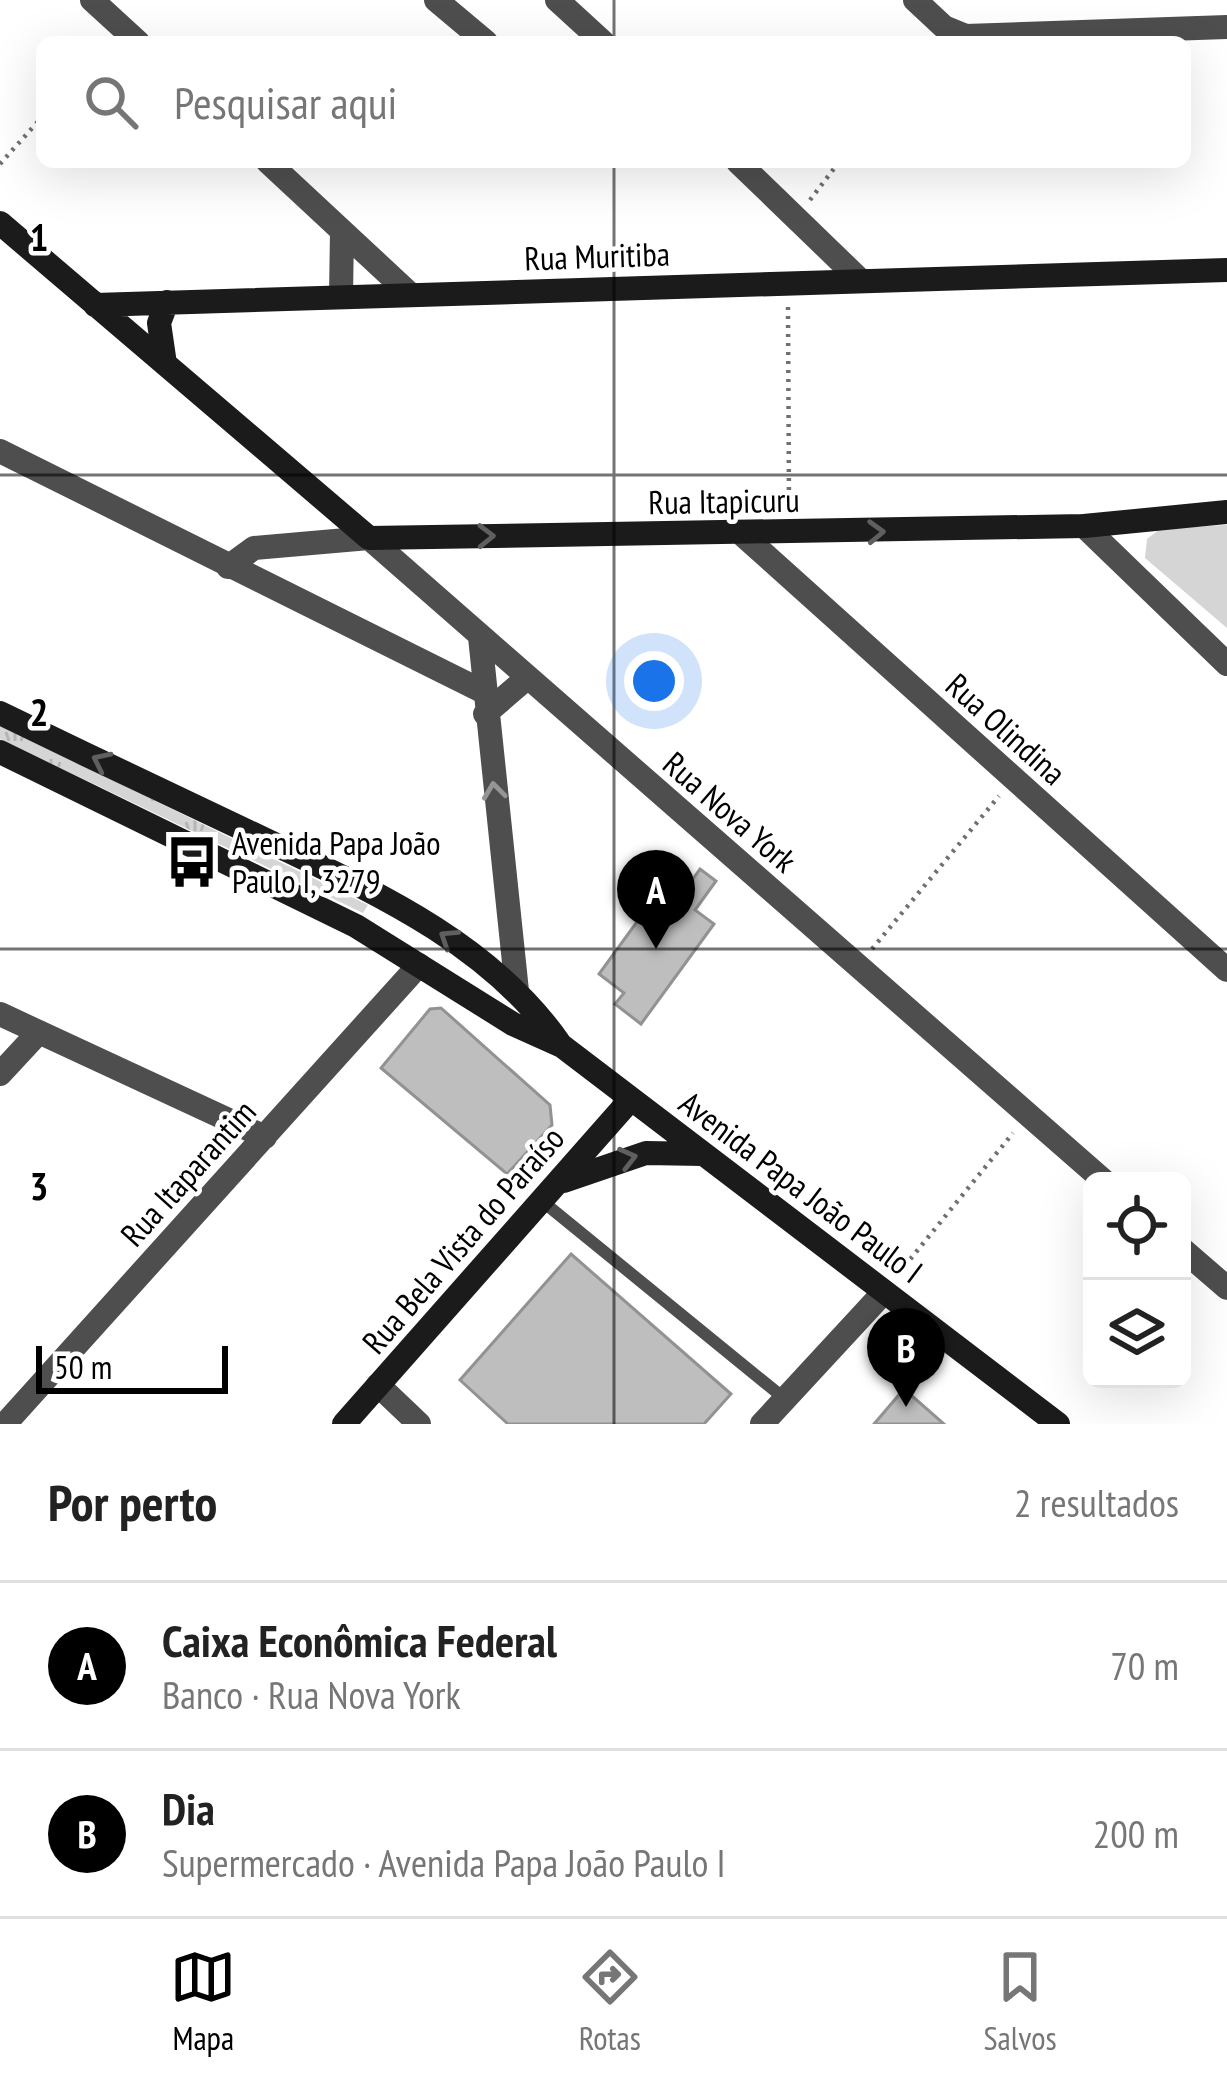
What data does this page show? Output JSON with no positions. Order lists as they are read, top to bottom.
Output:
{
  "streets": {
    "street": [
      "Rua Muritiba",
      "Rua Itapicuru",
      "Rua Olindina",
      "Rua Nova York",
      "Rua Itaparantim",
      "Avenida Papa João Paulo I",
      "Rua Bela Vista do Paraíso"
    ]
  },
  "crossings": [
    ["Rua Muritiba", "Rua Nova York"],
    ["Rua Itapicuru", "Rua Olindina"],
    ["Rua Itapicuru", "Rua Nova York"],
    ["Rua Itaparantim", "Avenida Papa João Paulo I"],
    ["Avenida Papa João Paulo I", "Rua Bela Vista do Paraíso"]
  ],
  "one_way": ["Rua Itapicuru"],
  "places": {
    "bus stop": ["Avenida Papa João Paulo I, 3279"]
  },
  "scale_bar": "50 m",
  "page": {
    "search": "Pesquisar aqui",
    "pins": ["A", "B"],
    "scale": "50 m",
    "heading": ["Por perto", "2 resultados"],
    "list": [
      {
        "mark": "A",
        "name": "Caixa Econômica Federal",
        "note": "Banco · Rua Nova York",
        "value": "70 m"
      },
      {
        "mark": "B",
        "name": "Dia",
        "note": "Supermercado · Avenida Papa João Paulo I",
        "value": "200 m"
      }
    ],
    "nav": ["Mapa", "Rotas", "Salvos"]
  },
  "grid": {
    "rows": ["1", "2", "3"]
  }
}
